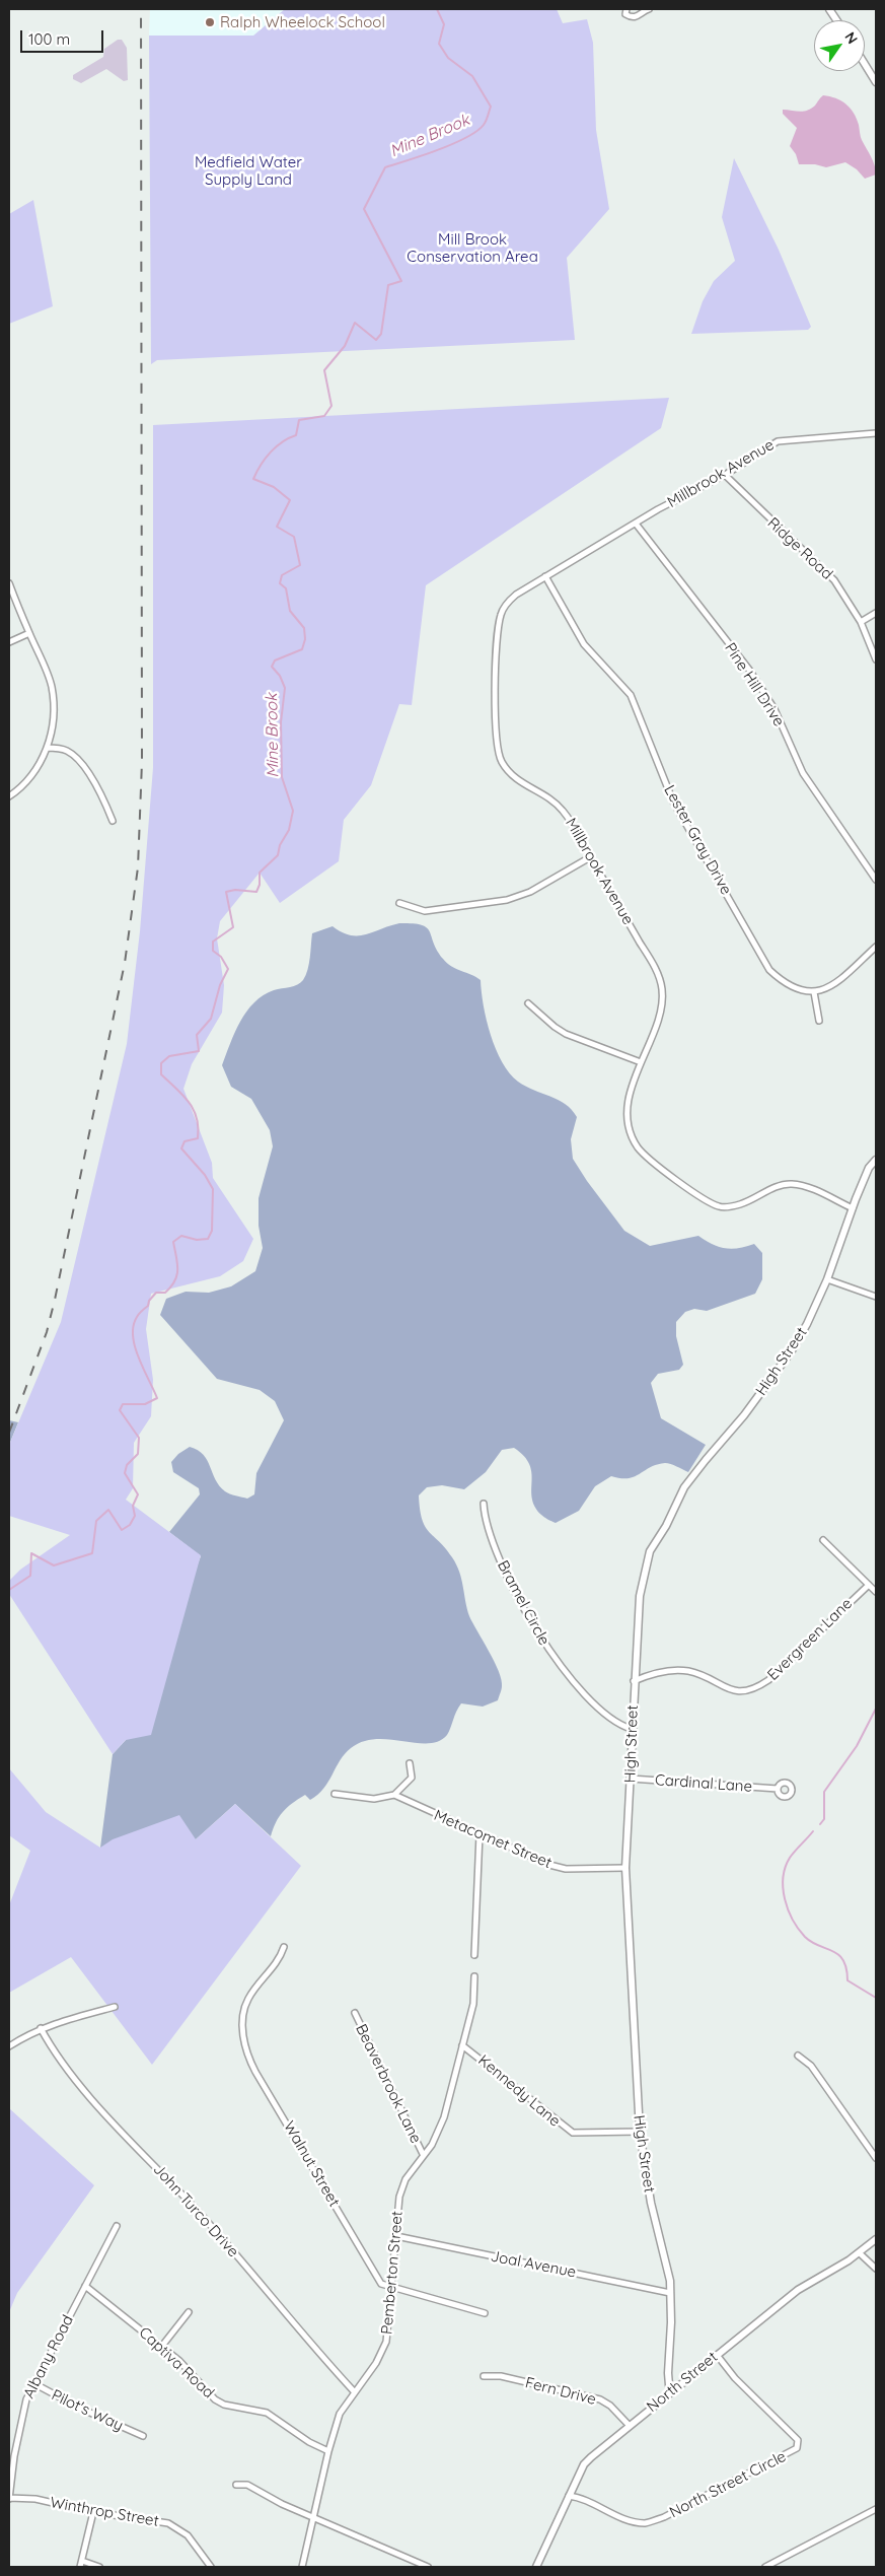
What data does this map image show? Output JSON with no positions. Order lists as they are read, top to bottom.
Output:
{
  "streets": {
    "street": [
      "Millbrook Avenue",
      "Ridge Road",
      "Pine Hill Drive",
      "Lester Gray Drive",
      "High Street",
      "Bramel Circle",
      "Evergreen Lane",
      "Cardinal Lane",
      "Metacomet Street",
      "Beaverbrook Lane",
      "Kennedy Lane",
      "Walnut Street",
      "John Turco Drive",
      "Joal Avenue",
      "Pemberton Street",
      "Albany Road",
      "Captiva Road",
      "North Street",
      "Fern Drive",
      "Pilot's Way",
      "North Street Circle",
      "Winthrop Street"
    ]
  },
  "crossings": [
    ["Millbrook Avenue", "Ridge Road"],
    ["Millbrook Avenue", "Pine Hill Drive"],
    ["Millbrook Avenue", "Lester Gray Drive"],
    ["Millbrook Avenue", "High Street"],
    ["High Street", "Bramel Circle"],
    ["High Street", "Evergreen Lane"],
    ["High Street", "Cardinal Lane"],
    ["High Street", "Metacomet Street"],
    ["High Street", "Kennedy Lane"],
    ["High Street", "Joal Avenue"],
    ["High Street", "North Street"],
    ["Beaverbrook Lane", "Pemberton Street"],
    ["Kennedy Lane", "Pemberton Street"],
    ["Walnut Street", "Pemberton Street"],
    ["John Turco Drive", "Pemberton Street"],
    ["Joal Avenue", "Pemberton Street"],
    ["Pemberton Street", "Captiva Road"],
    ["Albany Road", "Captiva Road"],
    ["Albany Road", "Pilot's Way"],
    ["Albany Road", "Winthrop Street"],
    ["North Street", "Fern Drive"],
    ["North Street", "North Street Circle"]
  ],
  "water": ["Mine Brook"],
  "parks": ["Medfield Water Supply Land", "Mill Brook Conservation Area"],
  "places": ["Ralph Wheelock School"],
  "scale_bar": "100 m",
  "north": "top right"
}
